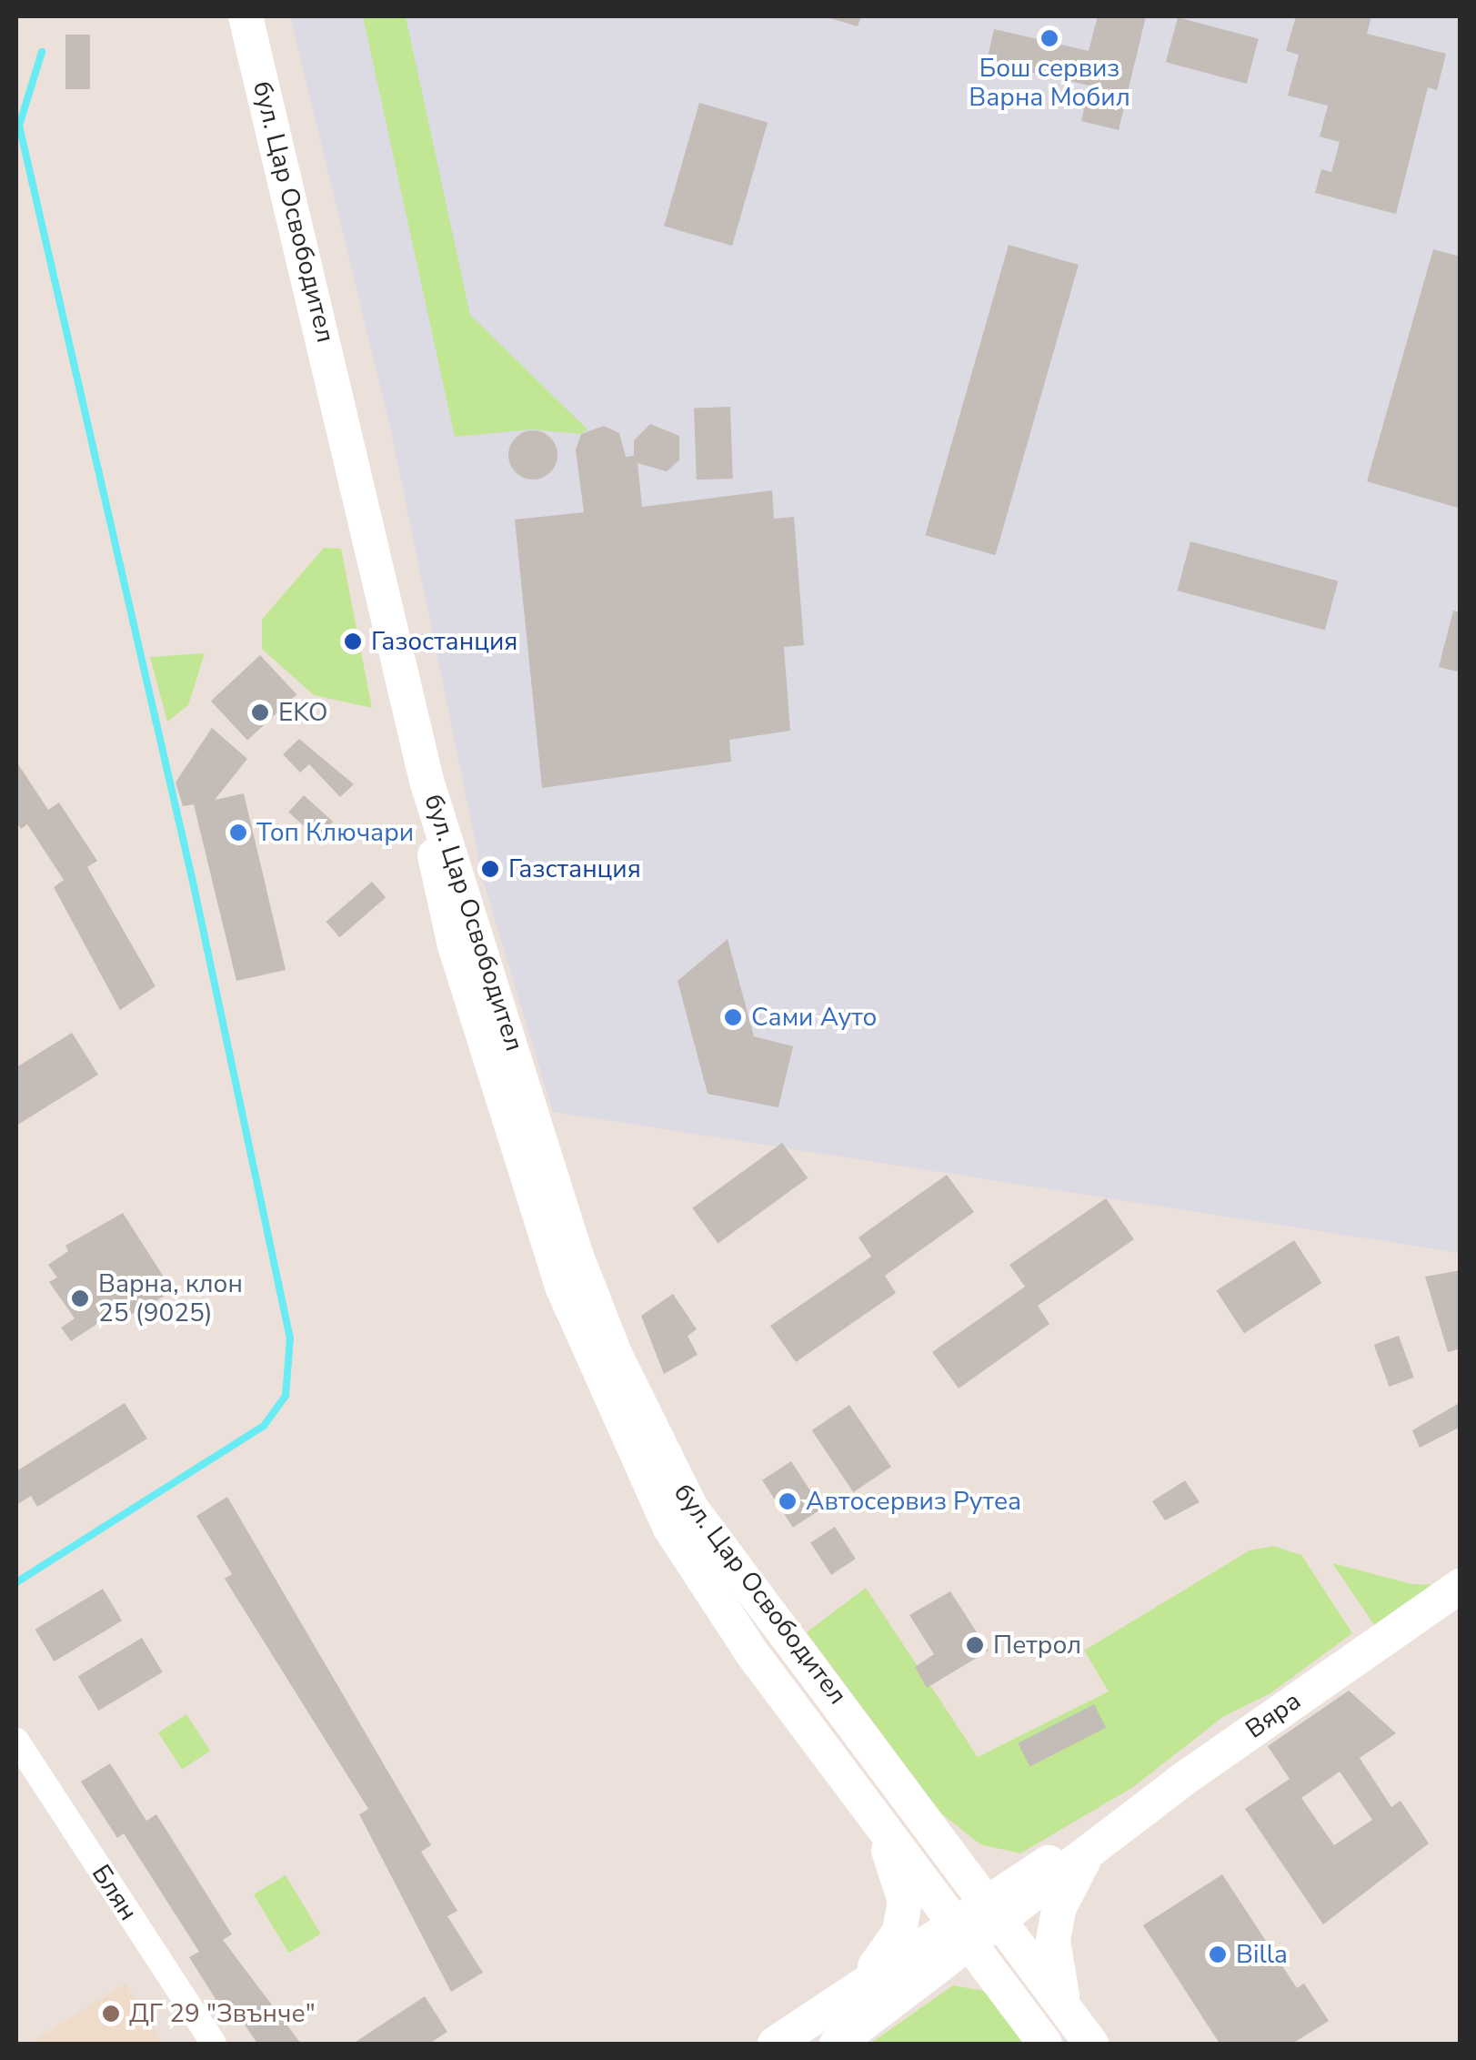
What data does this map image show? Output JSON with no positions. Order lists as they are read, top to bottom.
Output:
{
  "streets": {
    "main road": ["бул. Цар Освободител", "Вяра"],
    "street": ["Блян"]
  },
  "crossings": [
    ["бул. Цар Освободител", "Вяра"]
  ],
  "places": [
    "Бош сервиз Варна Мобил",
    "Газoстанция",
    "EKO",
    "Топ Ключари",
    "Газстанция",
    "Сами Ауто",
    "Варна, клон 25 (9025)",
    "Автосервиз Рутеа",
    "Петрол",
    "Billa",
    "ДГ 29 \"Звънче\""
  ]
}
